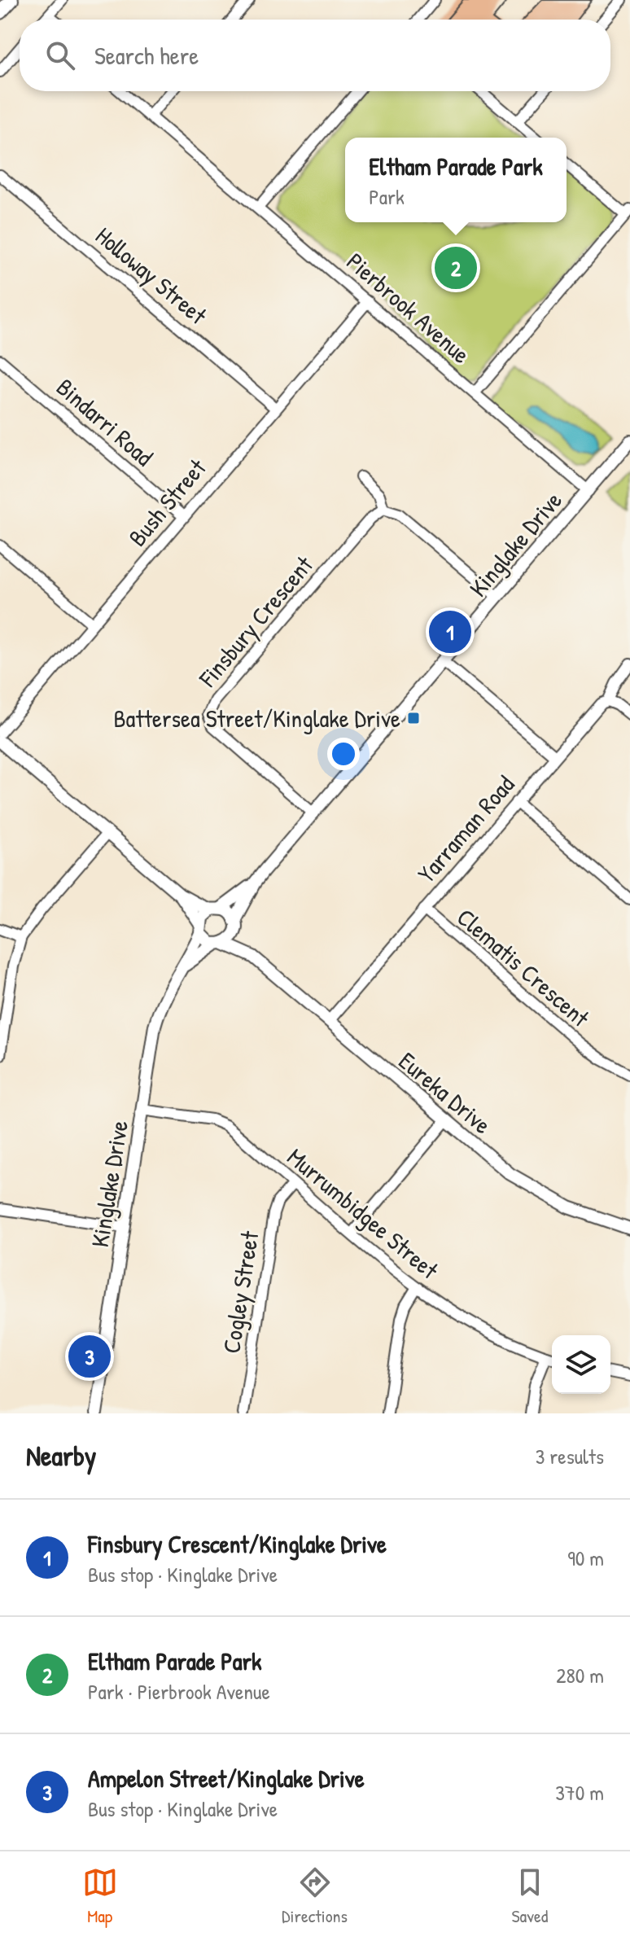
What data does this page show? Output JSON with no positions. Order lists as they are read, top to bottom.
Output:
{
  "streets": {
    "street": [
      "Holloway Street",
      "Pierbrook Avenue",
      "Bindarri Road",
      "Bush Street",
      "Kinglake Drive",
      "Finsbury Crescent",
      "Yarraman Road",
      "Clematis Crescent",
      "Eureka Drive",
      "Murrumbidgee Street",
      "Cogley Street"
    ]
  },
  "crossings": [
    ["Holloway Street", "Bush Street"],
    ["Pierbrook Avenue", "Bush Street"],
    ["Pierbrook Avenue", "Kinglake Drive"],
    ["Bindarri Road", "Bush Street"],
    ["Kinglake Drive", "Finsbury Crescent"],
    ["Kinglake Drive", "Eureka Drive"],
    ["Kinglake Drive", "Murrumbidgee Street"],
    ["Yarraman Road", "Clematis Crescent"],
    ["Yarraman Road", "Eureka Drive"],
    ["Murrumbidgee Street", "Cogley Street"]
  ],
  "places": {
    "transit": ["Battersea Street/Kinglake Drive"]
  },
  "page": {
    "search": "Search here",
    "popup": ["Eltham Parade Park", "Park"],
    "pins": ["2", "1", "3"],
    "heading": ["Nearby", "3 results"],
    "list": [
      {
        "mark": "1",
        "name": "Finsbury Crescent/Kinglake Drive",
        "note": "Bus stop · Kinglake Drive",
        "value": "90 m"
      },
      {
        "mark": "2",
        "name": "Eltham Parade Park",
        "note": "Park · Pierbrook Avenue",
        "value": "280 m"
      },
      {
        "mark": "3",
        "name": "Ampelon Street/Kinglake Drive",
        "note": "Bus stop · Kinglake Drive",
        "value": "370 m"
      }
    ],
    "nav": ["Map", "Directions", "Saved"]
  }
}
